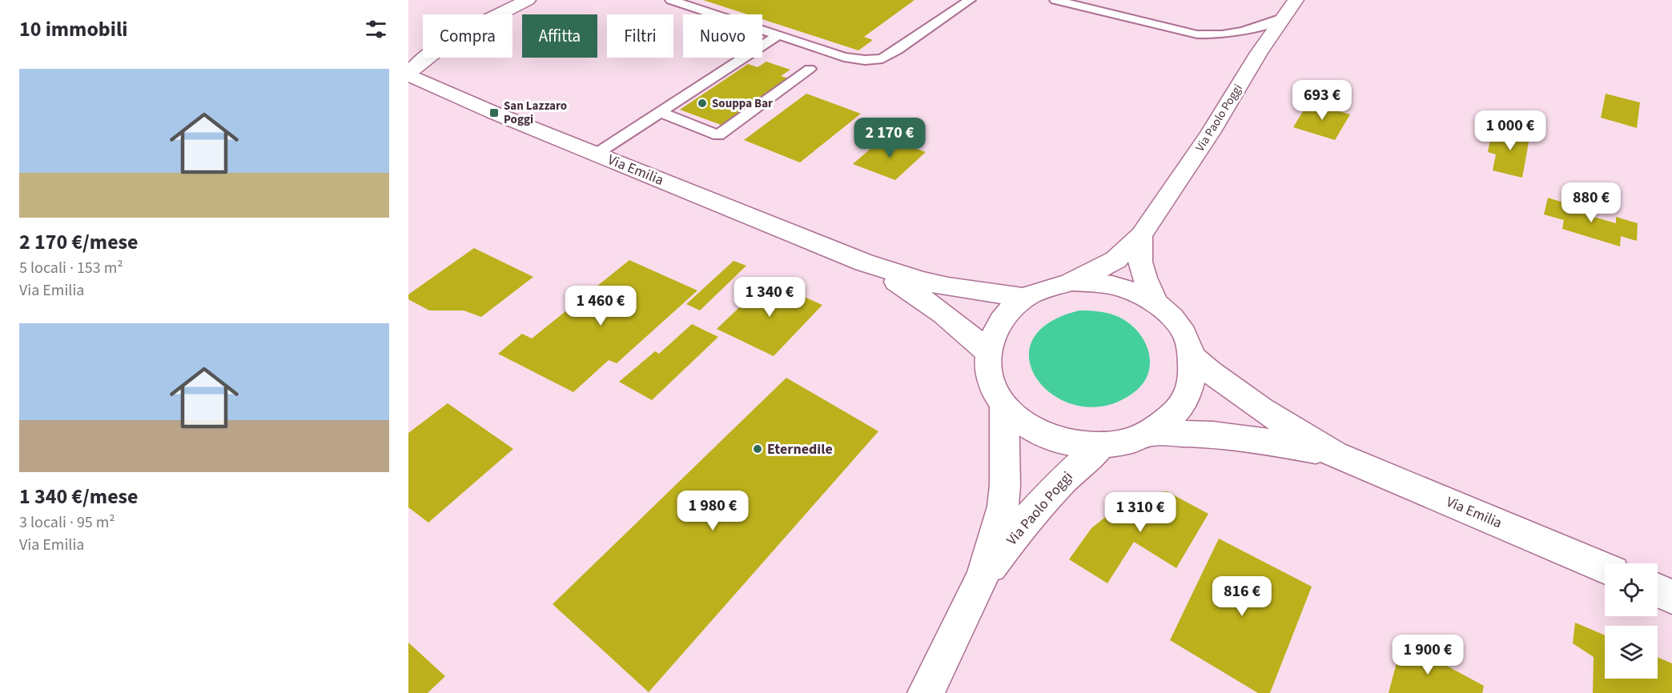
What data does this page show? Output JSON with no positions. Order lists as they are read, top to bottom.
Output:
{
  "streets": {
    "main road": ["Via Paolo Poggi", "Via Emilia"]
  },
  "places": {
    "other": ["Souppa Bar", "Eternedile"],
    "transit": ["San Lazzaro Poggi"]
  },
  "page": {
    "heading": "10 immobili",
    "chip": [
      "Compra",
      "Affitta",
      "Filtri",
      "Nuovo"
    ],
    "list": [
      {
        "name": "2 170 €/mese",
        "note": "5 locali · 153 m² · Via Emilia"
      },
      {
        "name": "1 340 €/mese",
        "note": "3 locali · 95 m² · Via Emilia"
      }
    ],
    "price": [
      "693 €",
      "1 000 €",
      "2 170 €",
      "880 €",
      "1 340 €",
      "1 460 €",
      "1 980 €",
      "1 310 €",
      "816 €",
      "1 900 €"
    ]
  }
}
